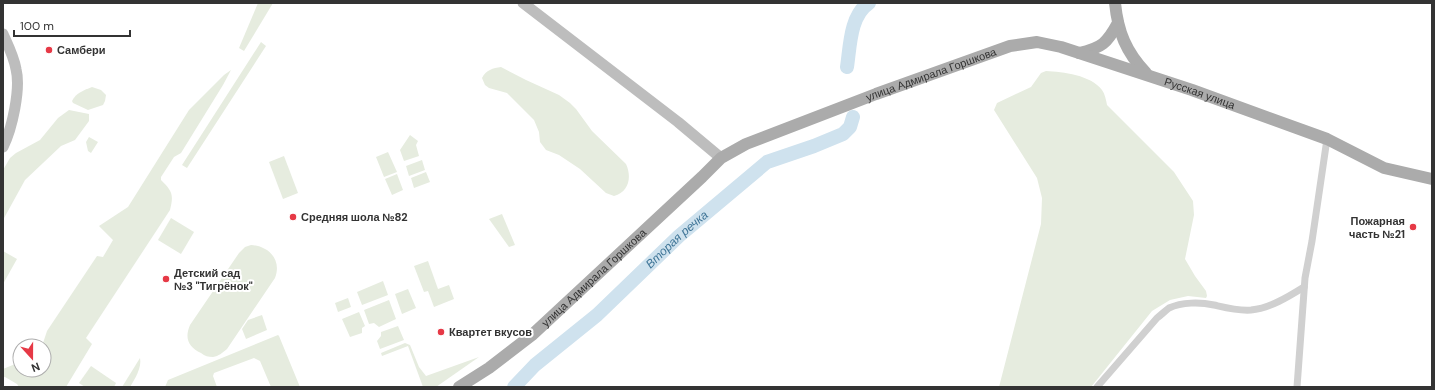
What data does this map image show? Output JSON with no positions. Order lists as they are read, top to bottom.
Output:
{
  "streets": {
    "main road": ["улица Адмирала Горшкова", "Русская улица"]
  },
  "crossings": [
    ["улица Адмирала Горшкова", "Русская улица"]
  ],
  "water": ["Вторая речка"],
  "places": [
    "Самбери",
    "Средняя шола №82",
    "Пожарная часть №21",
    "Детский сад №3 \"Тигрёнок\"",
    "Квартет вкусов"
  ],
  "scale_bar": "100 m",
  "north": "bottom"
}
